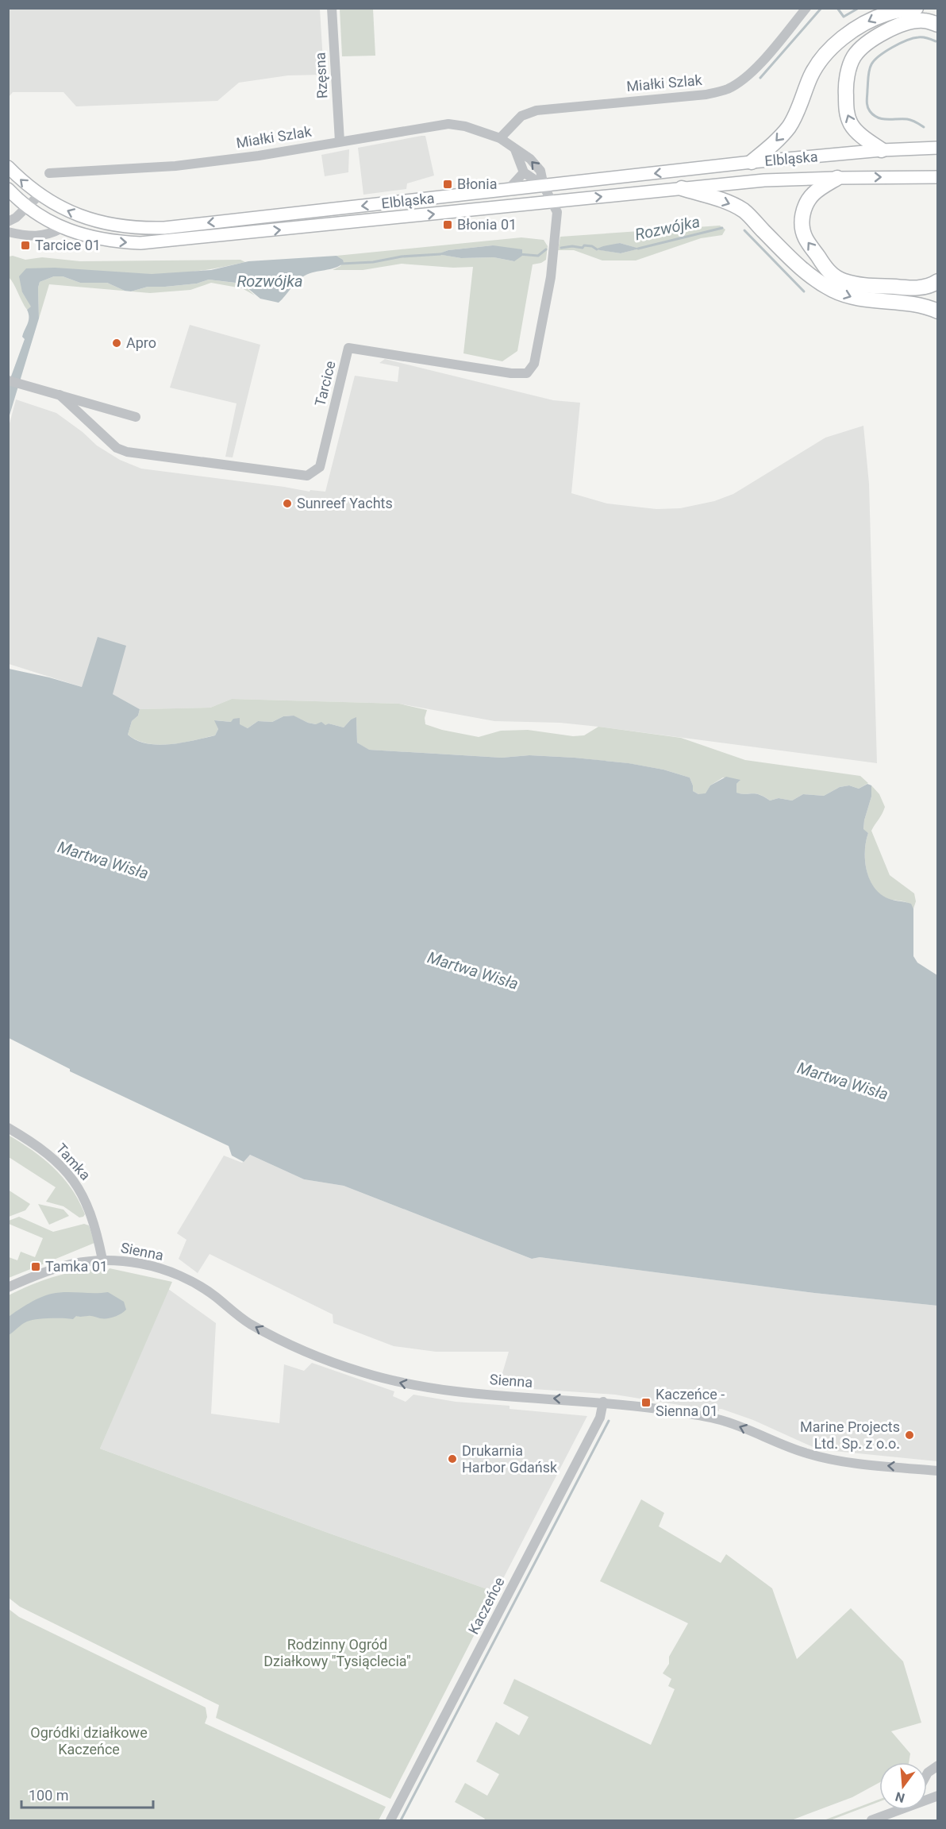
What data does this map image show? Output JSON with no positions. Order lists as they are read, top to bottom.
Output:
{
  "streets": {
    "main road": ["Elbląska"],
    "street": [
      "Rzęsna",
      "Miałki Szlak",
      "Tarcice",
      "Tamka",
      "Sienna",
      "Kaczeńce"
    ]
  },
  "crossings": [
    ["Rzęsna", "Miałki Szlak"],
    ["Miałki Szlak", "Elbląska"],
    ["Miałki Szlak", "Tarcice"],
    ["Elbląska", "Tarcice"],
    ["Tamka", "Sienna"],
    ["Sienna", "Kaczeńce"]
  ],
  "one_way": ["Sienna"],
  "water": ["Rozwójka", "Martwa Wisła"],
  "parks": ["Rodzinny Ogród Działkowy \"Tysiąclecia\"", "Ogródki działkowe Kaczeńce"],
  "places": {
    "transit": [
      "Błonia",
      "Błonia 01",
      "Tarcice 01",
      "Tamka 01",
      "Kaczeńce - Sienna 01"
    ],
    "other": [
      "Apro",
      "Sunreef Yachts",
      "Marine Projects Ltd. Sp. z o.o.",
      "Drukarnia Harbor Gdańsk"
    ]
  },
  "scale_bar": "100 m",
  "north": "bottom"
}
